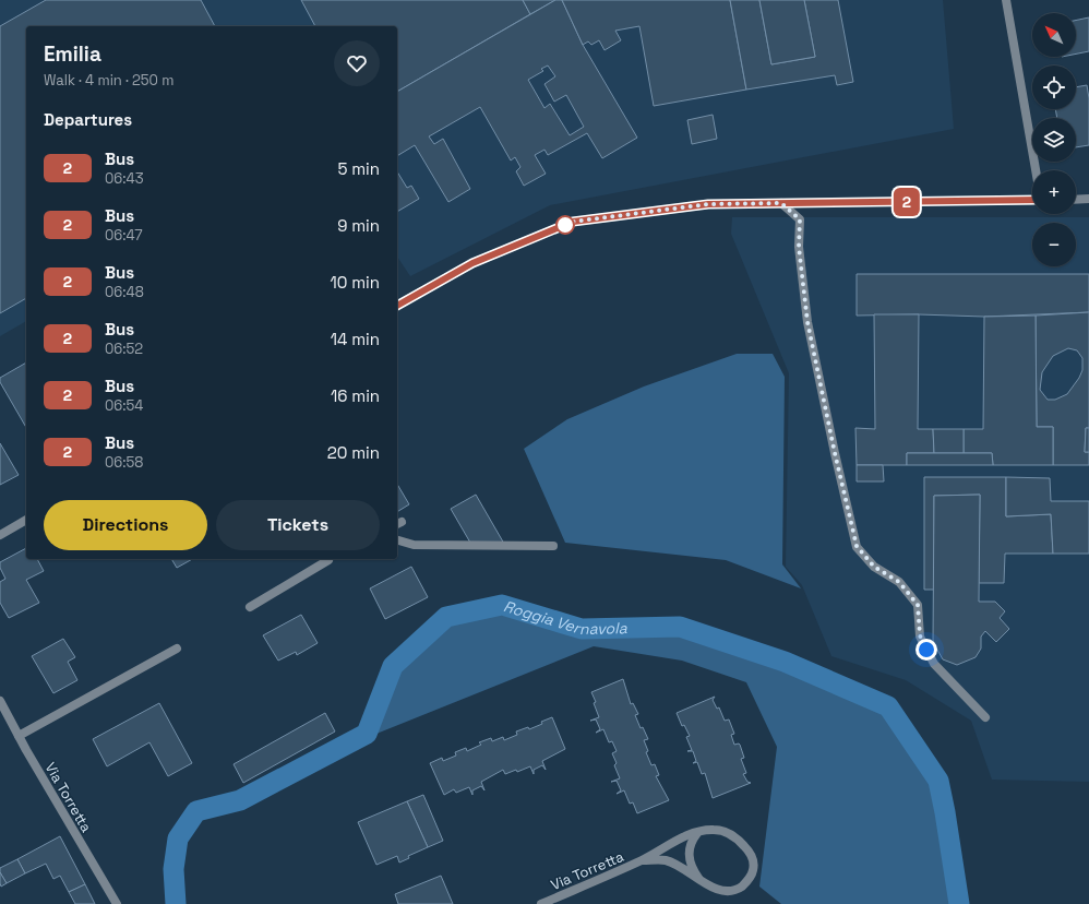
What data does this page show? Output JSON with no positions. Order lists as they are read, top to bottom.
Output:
{
  "streets": {
    "street": ["Via Torretta"]
  },
  "water": ["Roggia Vernavola"],
  "lines": ["bus line 2"],
  "north": "top left",
  "page": {
    "on_map": "2",
    "map_buttons": ["+", "−"],
    "heading": [
      ["Emilia", "Walk · 4 min · 250 m"],
      "Departures"
    ],
    "list": [
      {
        "mark": "2",
        "name": "Bus",
        "note": "06:43",
        "value": "5 min"
      },
      {
        "mark": "2",
        "name": "Bus",
        "note": "06:47",
        "value": "9 min"
      },
      {
        "mark": "2",
        "name": "Bus",
        "note": "06:48",
        "value": "10 min"
      },
      {
        "mark": "2",
        "name": "Bus",
        "note": "06:52",
        "value": "14 min"
      },
      {
        "mark": "2",
        "name": "Bus",
        "note": "06:54",
        "value": "16 min"
      },
      {
        "mark": "2",
        "name": "Bus",
        "note": "06:58",
        "value": "20 min"
      }
    ],
    "buttons": ["Directions", "Tickets"]
  }
}
